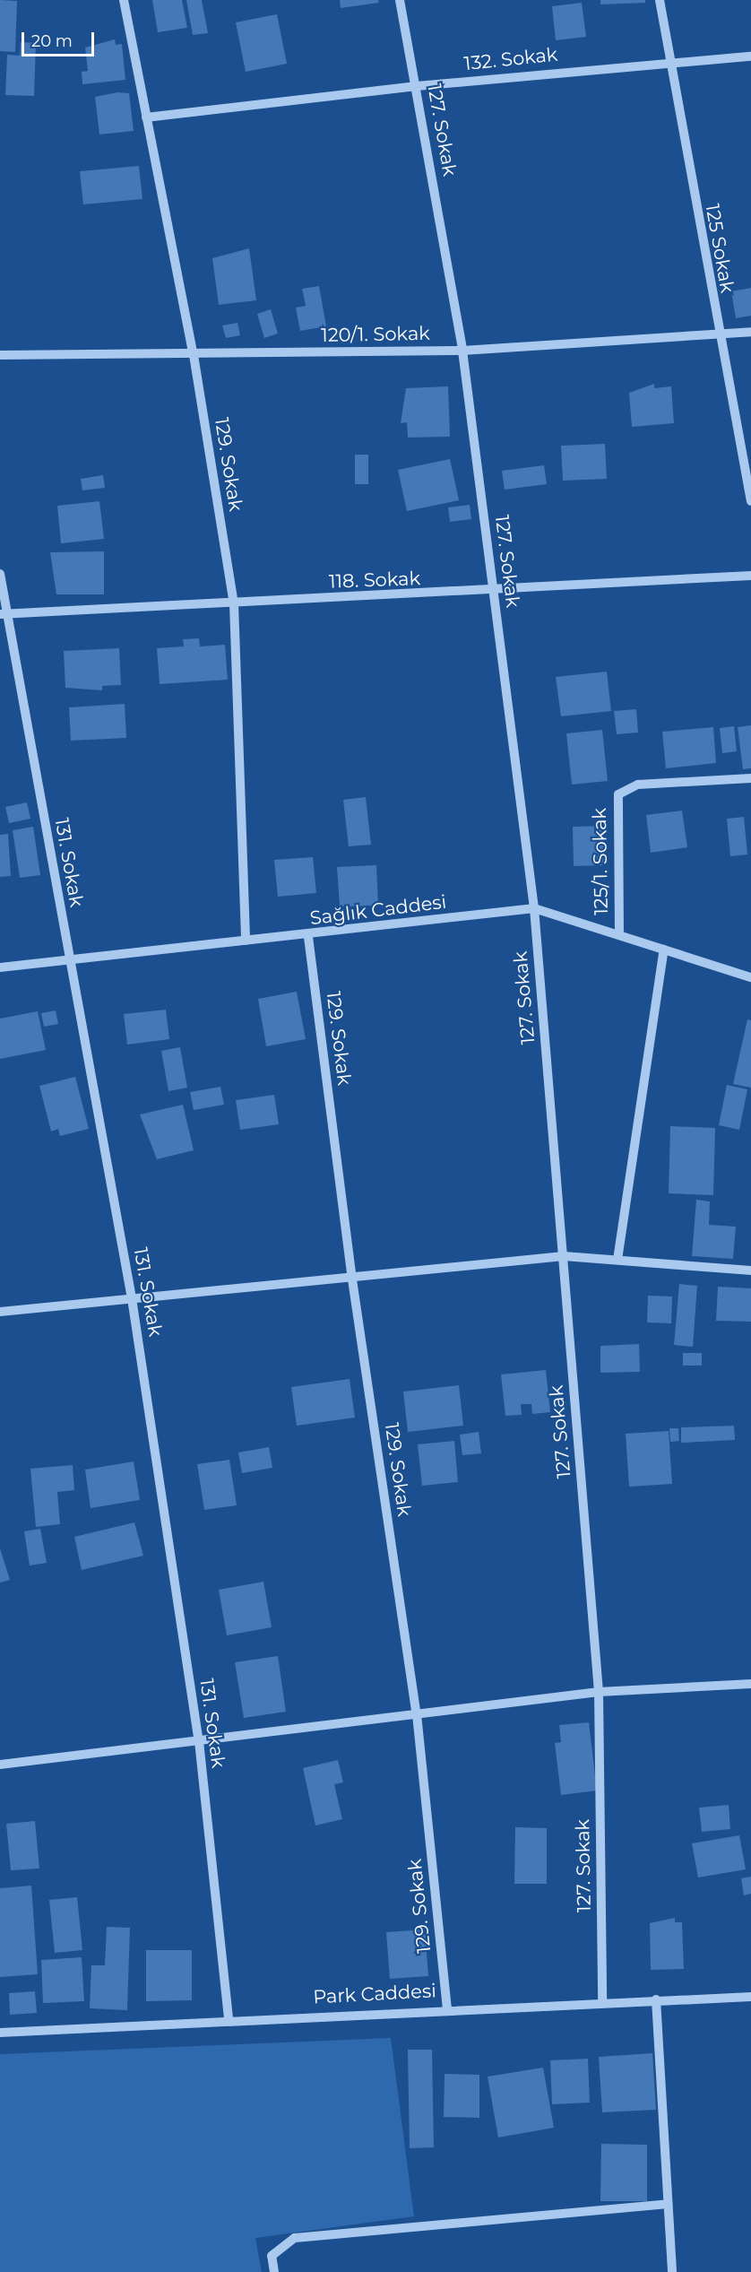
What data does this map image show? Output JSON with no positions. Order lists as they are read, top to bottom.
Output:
{
  "streets": {
    "street": [
      "132. Sokak",
      "127. Sokak",
      "125 Sokak",
      "120/1. Sokak",
      "129. Sokak",
      "118. Sokak",
      "125/1. Sokak",
      "131. Sokak",
      "Sağlık Caddesi",
      "Park Caddesi"
    ]
  },
  "crossings": [
    ["132. Sokak", "127. Sokak"],
    ["132. Sokak", "125 Sokak"],
    ["132. Sokak", "129. Sokak"],
    ["127. Sokak", "120/1. Sokak"],
    ["127. Sokak", "118. Sokak"],
    ["127. Sokak", "Sağlık Caddesi"],
    ["127. Sokak", "Park Caddesi"],
    ["125 Sokak", "120/1. Sokak"],
    ["120/1. Sokak", "129. Sokak"],
    ["129. Sokak", "118. Sokak"],
    ["129. Sokak", "Sağlık Caddesi"],
    ["129. Sokak", "Park Caddesi"],
    ["118. Sokak", "131. Sokak"],
    ["125/1. Sokak", "Sağlık Caddesi"],
    ["131. Sokak", "Sağlık Caddesi"],
    ["131. Sokak", "Park Caddesi"]
  ],
  "scale_bar": "20 m"
}
